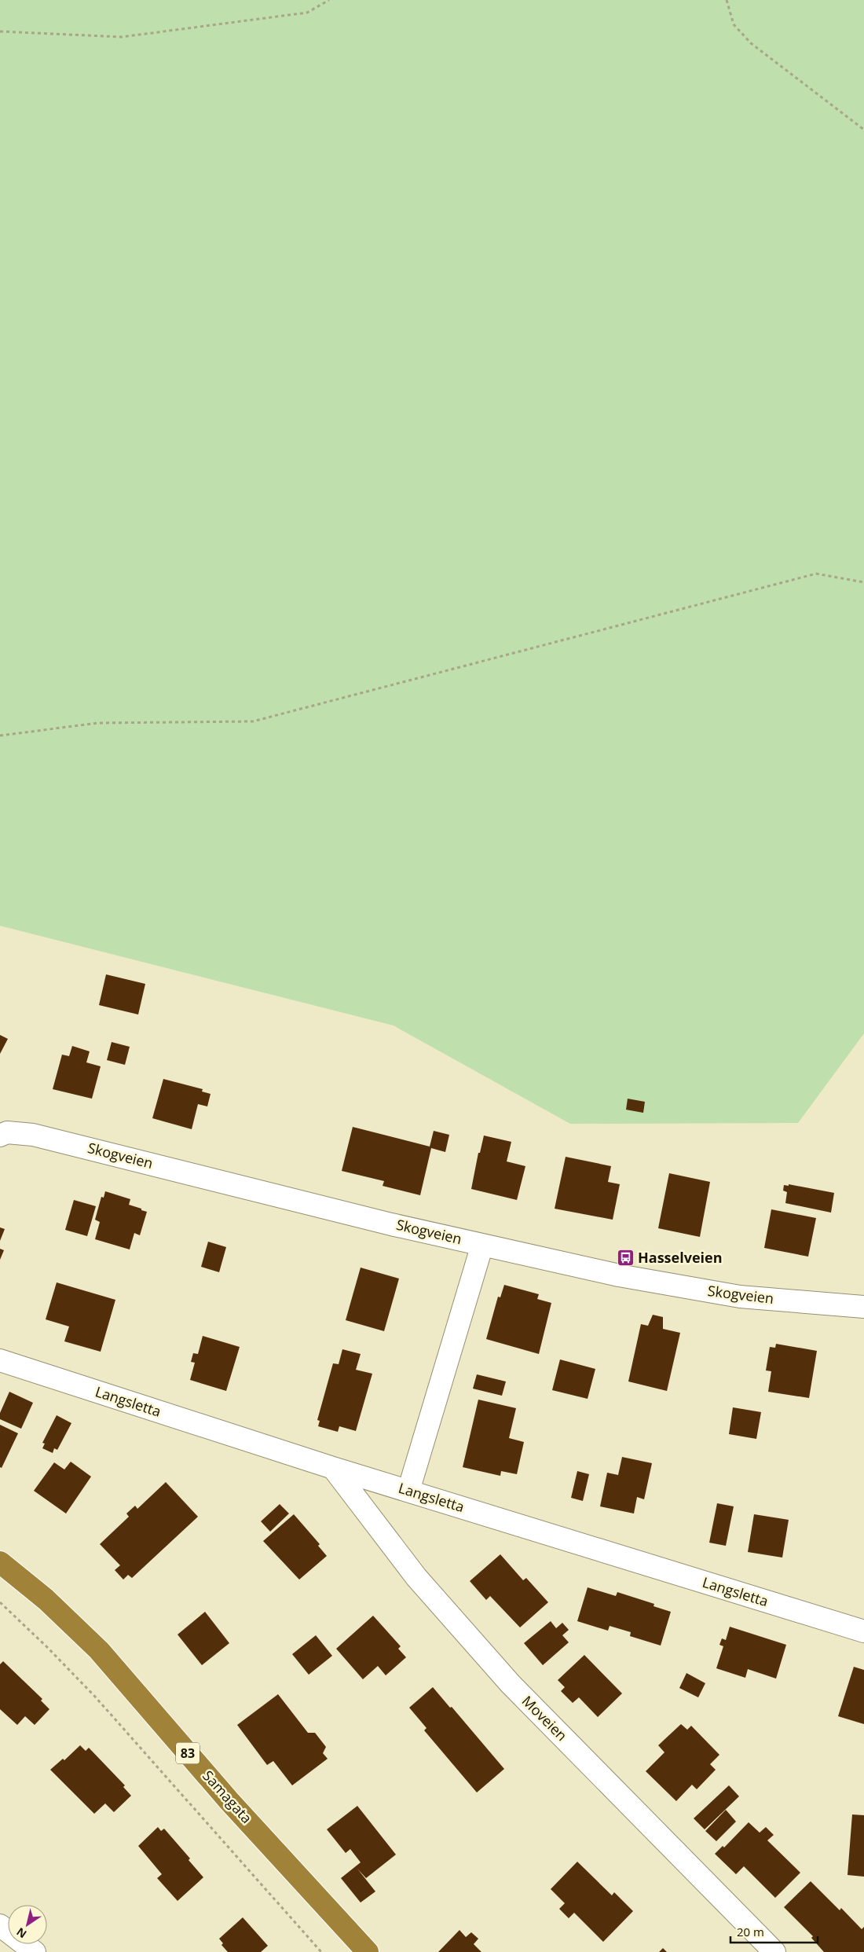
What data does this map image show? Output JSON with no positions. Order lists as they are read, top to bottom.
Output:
{
  "streets": {
    "highway": ["83", "Samagata"],
    "street": ["Skogveien", "Langsletta", "Moveien"]
  },
  "crossings": [
    ["Langsletta", "Moveien"]
  ],
  "places": {
    "bus stop": ["Hasselveien"]
  },
  "scale_bar": "20 m",
  "north": "bottom left"
}
